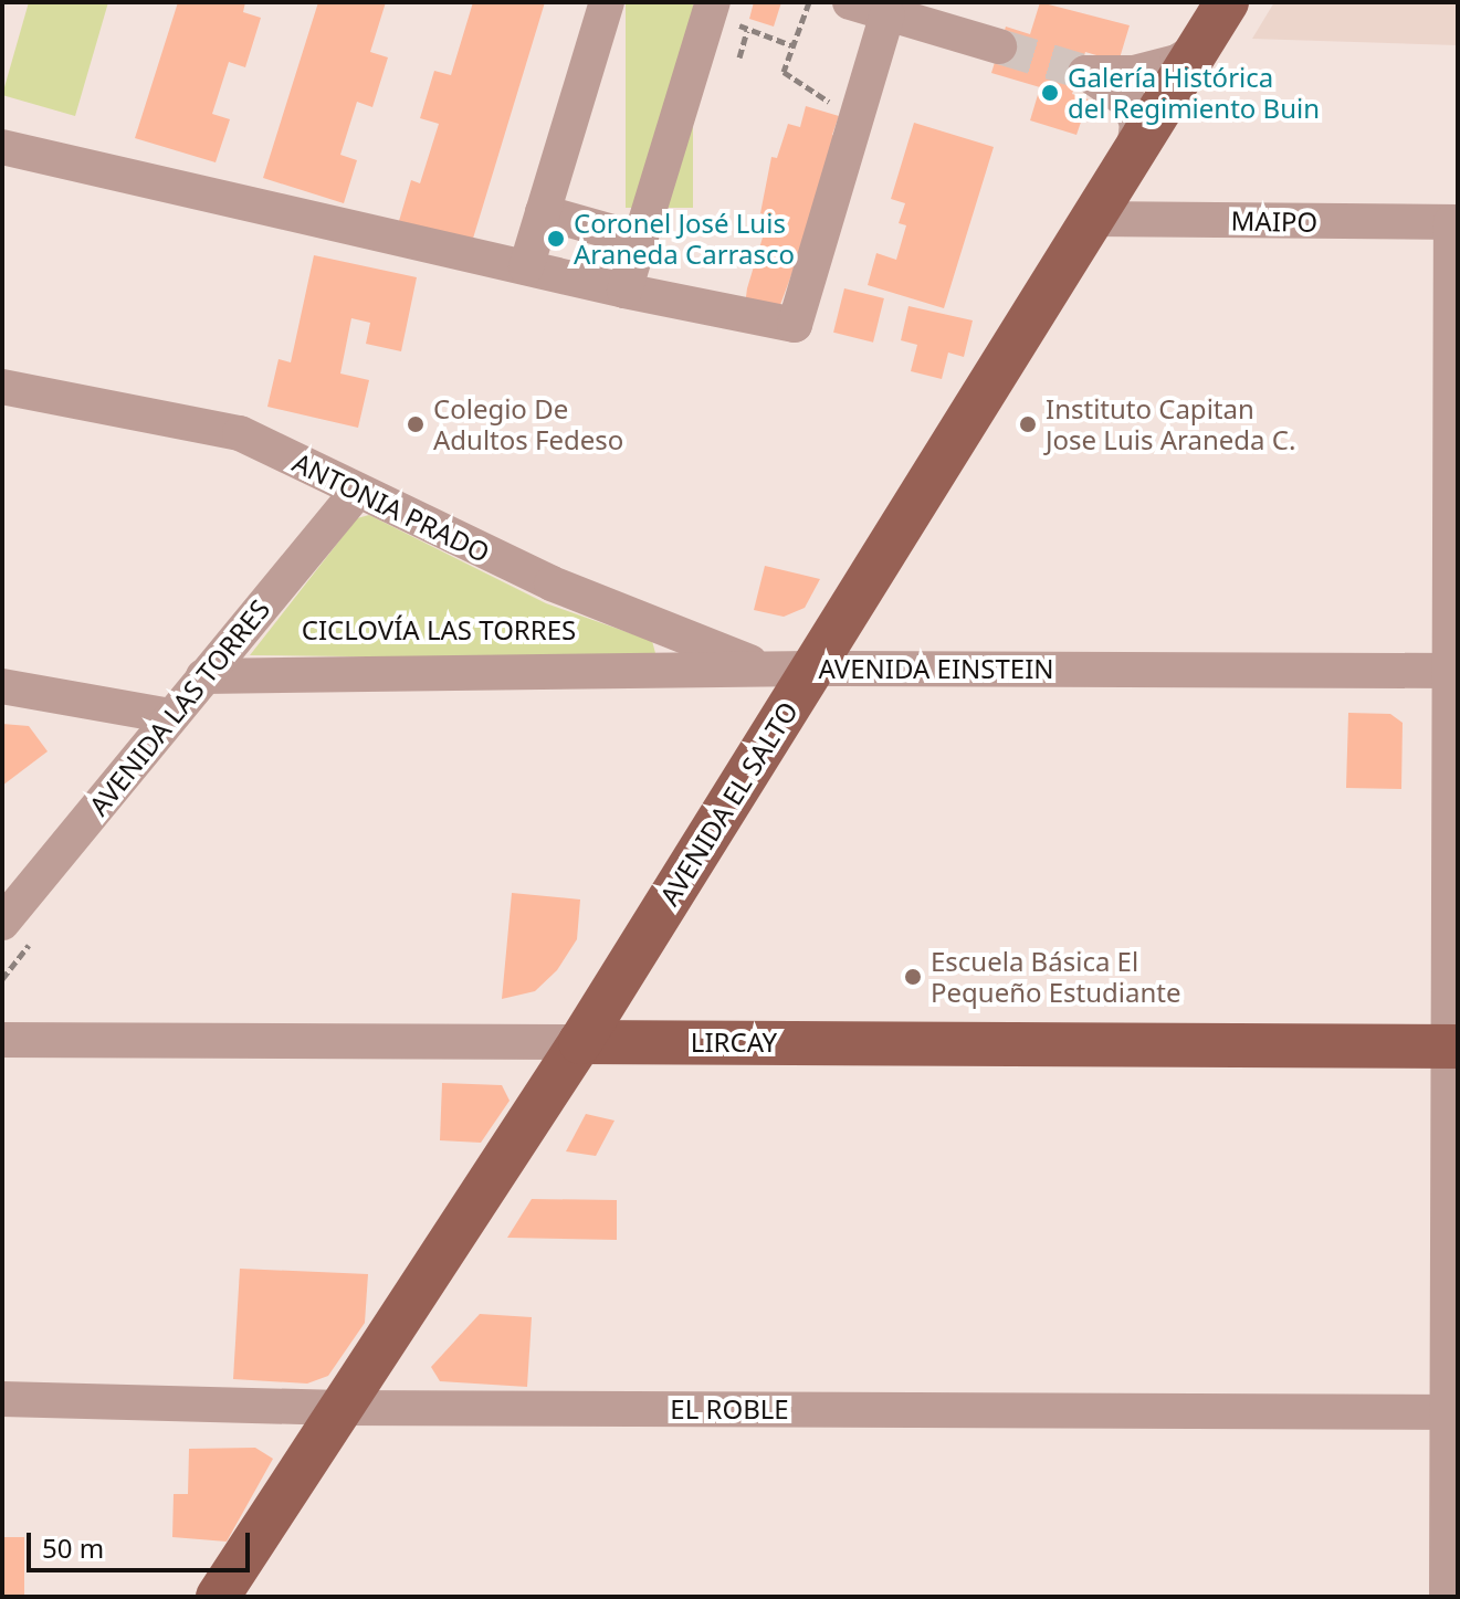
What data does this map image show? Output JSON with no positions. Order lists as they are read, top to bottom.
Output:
{
  "streets": {
    "main road": ["AVENIDA EL SALTO", "LIRCAY"],
    "street": [
      "MAIPO",
      "ANTONIA PRADO",
      "AVENIDA EINSTEIN",
      "AVENIDA LAS TORRES",
      "EL ROBLE"
    ]
  },
  "crossings": [
    ["MAIPO", "AVENIDA EL SALTO"],
    ["ANTONIA PRADO", "AVENIDA EINSTEIN"],
    ["ANTONIA PRADO", "AVENIDA LAS TORRES"],
    ["AVENIDA EINSTEIN", "AVENIDA LAS TORRES"],
    ["AVENIDA EINSTEIN", "AVENIDA EL SALTO"],
    ["AVENIDA EL SALTO", "LIRCAY"],
    ["AVENIDA EL SALTO", "EL ROBLE"]
  ],
  "places": [
    "Galería Histórica del Regimiento Buin",
    "Coronel José Luis Araneda Carrasco",
    "Colegio De Adultos Fedeso",
    "Instituto Capitan Jose Luis Araneda C.",
    "Escuela Básica El Pequeño Estudiante"
  ],
  "scale_bar": "50 m"
}
